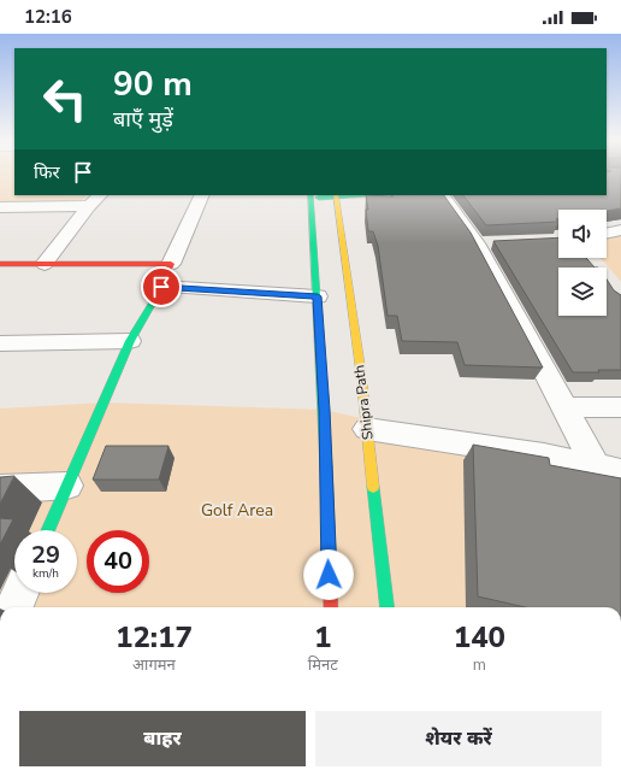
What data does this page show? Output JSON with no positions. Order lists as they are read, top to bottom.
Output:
{
  "streets": {
    "street": ["Shipra Path"]
  },
  "parks": ["Golf Area"],
  "page": {
    "status": "12:16",
    "turn": ["90 m", "बाएँ मुड़ें"],
    "then": "फिर",
    "speed": "29 km/h",
    "limit": "40",
    "eta": [
      "12:17",
      "आगमन",
      "1",
      "मिनट",
      "140",
      "m"
    ],
    "buttons": ["बाहर", "शेयर करें"]
  }
}
